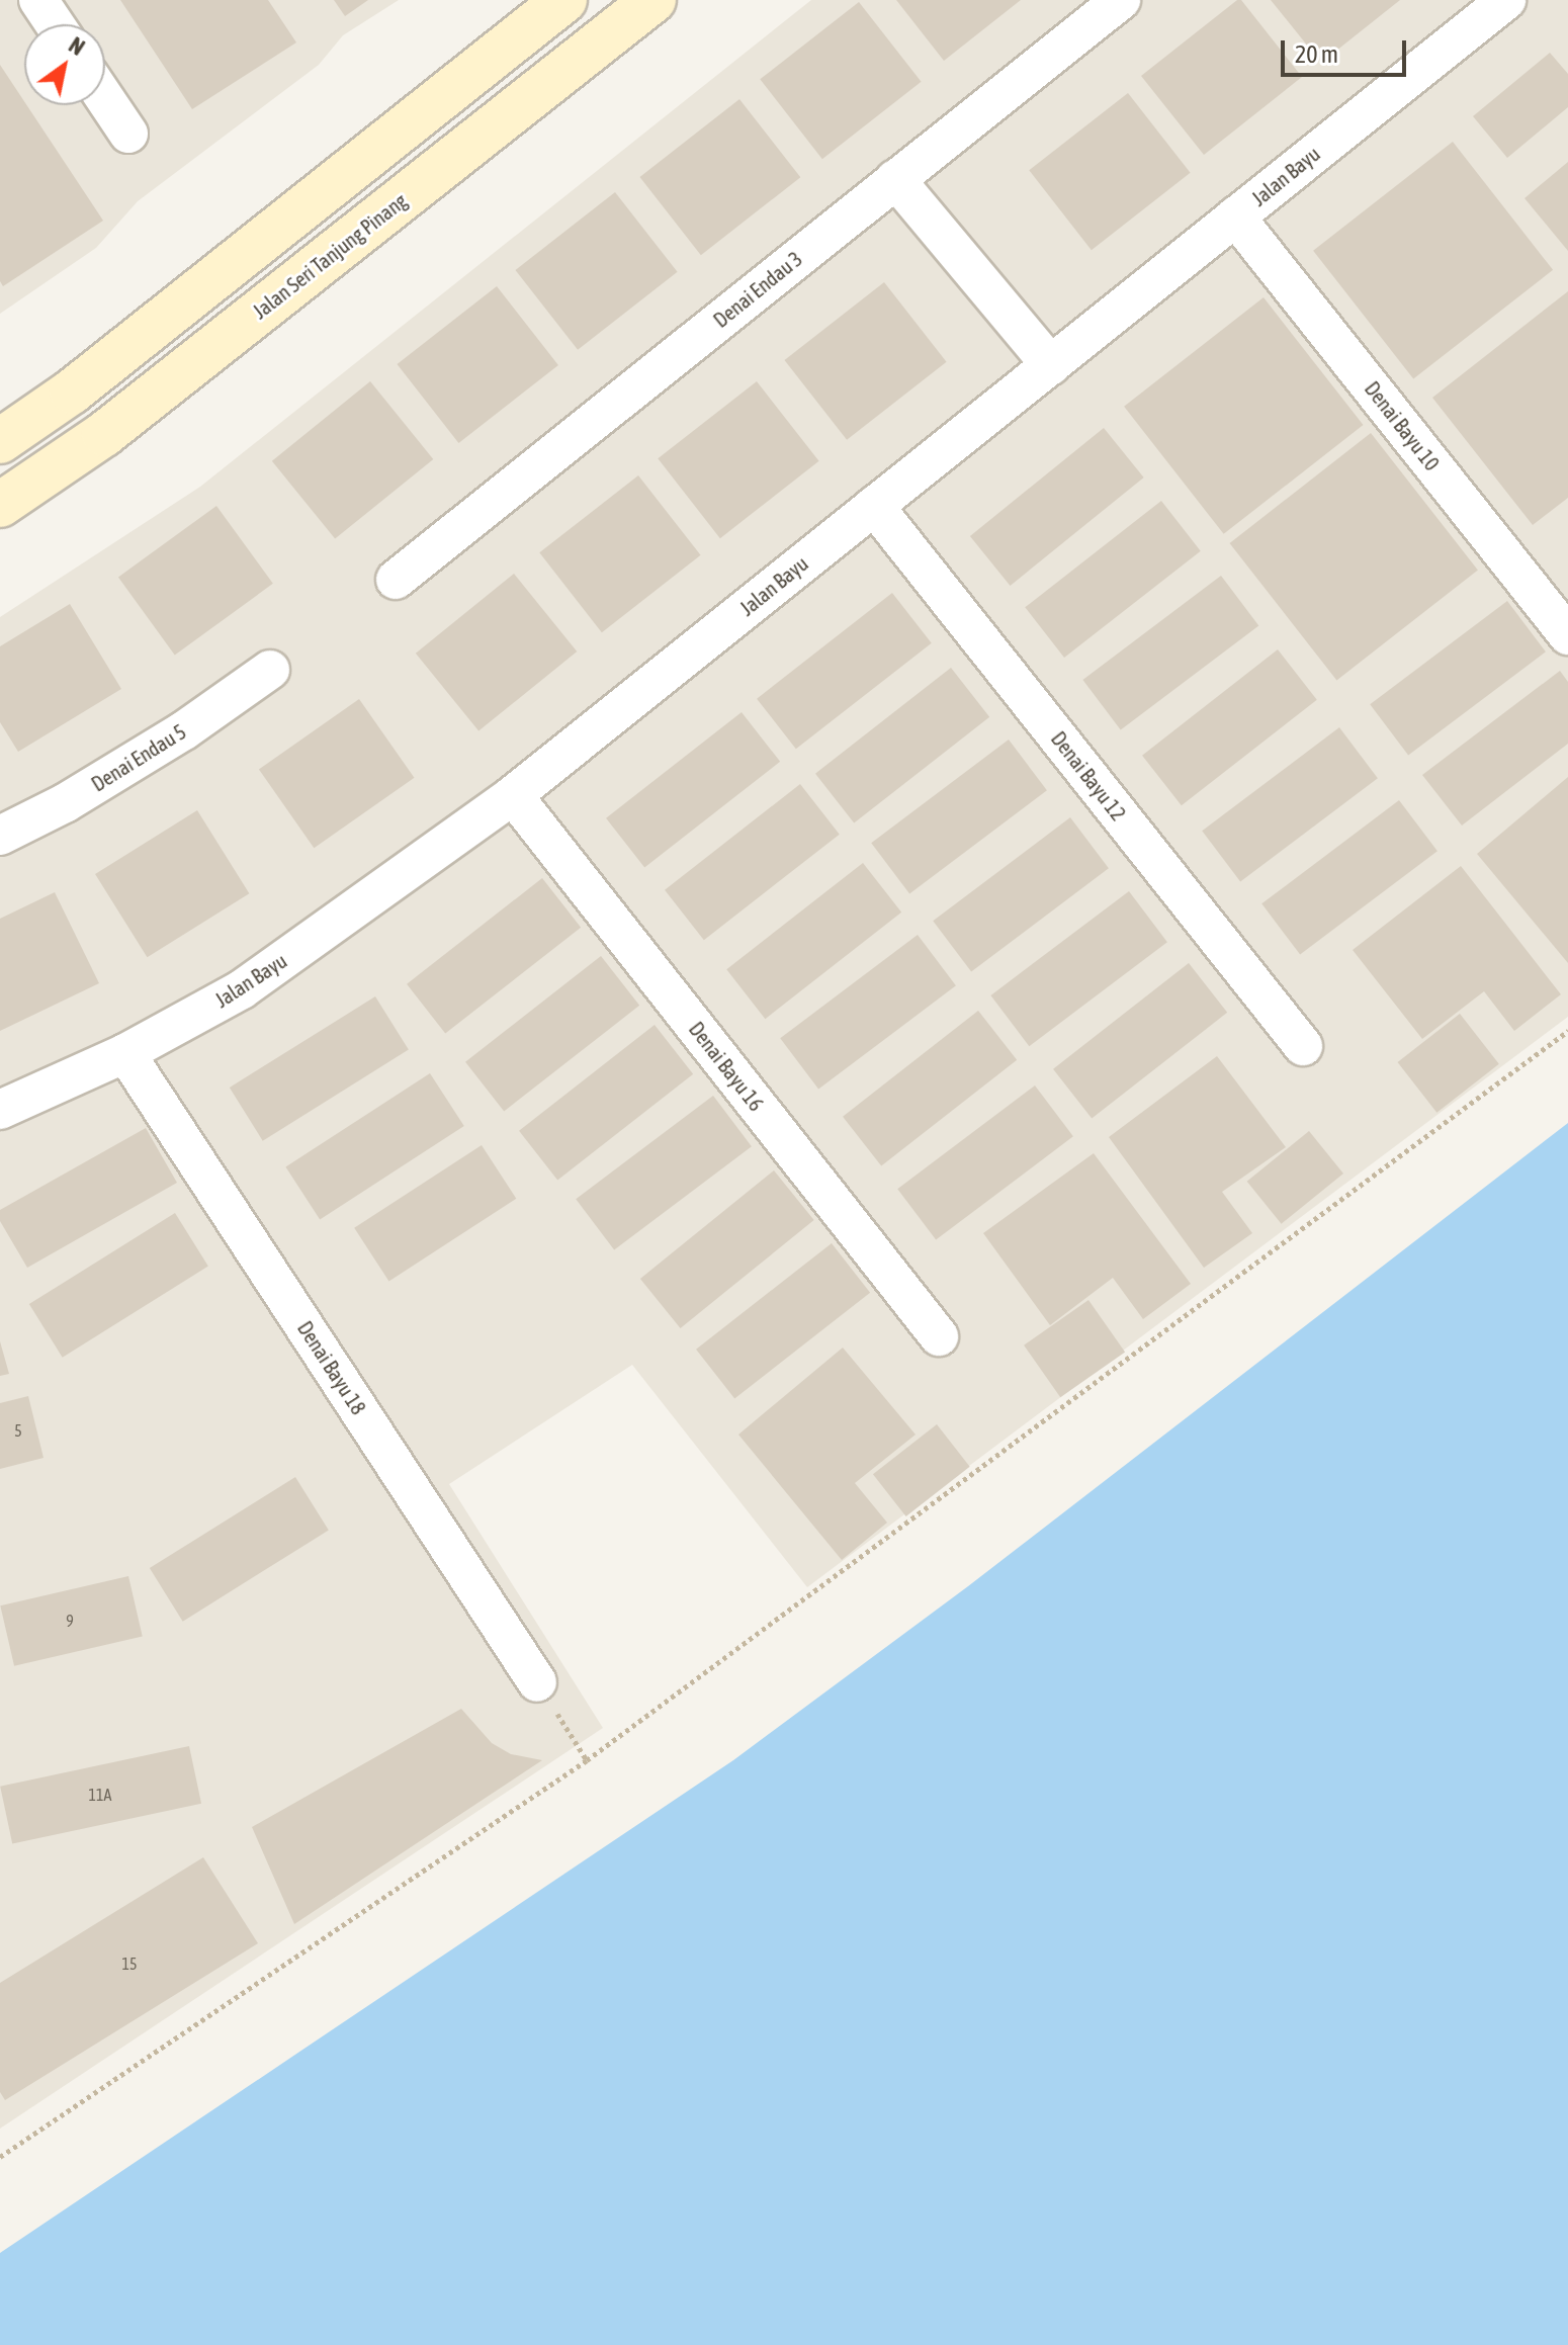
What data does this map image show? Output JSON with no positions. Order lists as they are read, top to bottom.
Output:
{
  "streets": {
    "main road": ["Jalan Seri Tanjung Pinang"],
    "street": [
      "Jalan Bayu",
      "Denai Endau 3",
      "Denai Bayu 10",
      "Denai Endau 5",
      "Denai Bayu 12",
      "Denai Bayu 16",
      "Denai Bayu 18"
    ]
  },
  "crossings": [
    ["Jalan Bayu", "Denai Bayu 10"],
    ["Jalan Bayu", "Denai Bayu 12"],
    ["Jalan Bayu", "Denai Bayu 16"],
    ["Jalan Bayu", "Denai Bayu 18"]
  ],
  "house_numbers": [
    "5",
    "9",
    "11A",
    "15"
  ],
  "scale_bar": "20 m",
  "north": "top right"
}
